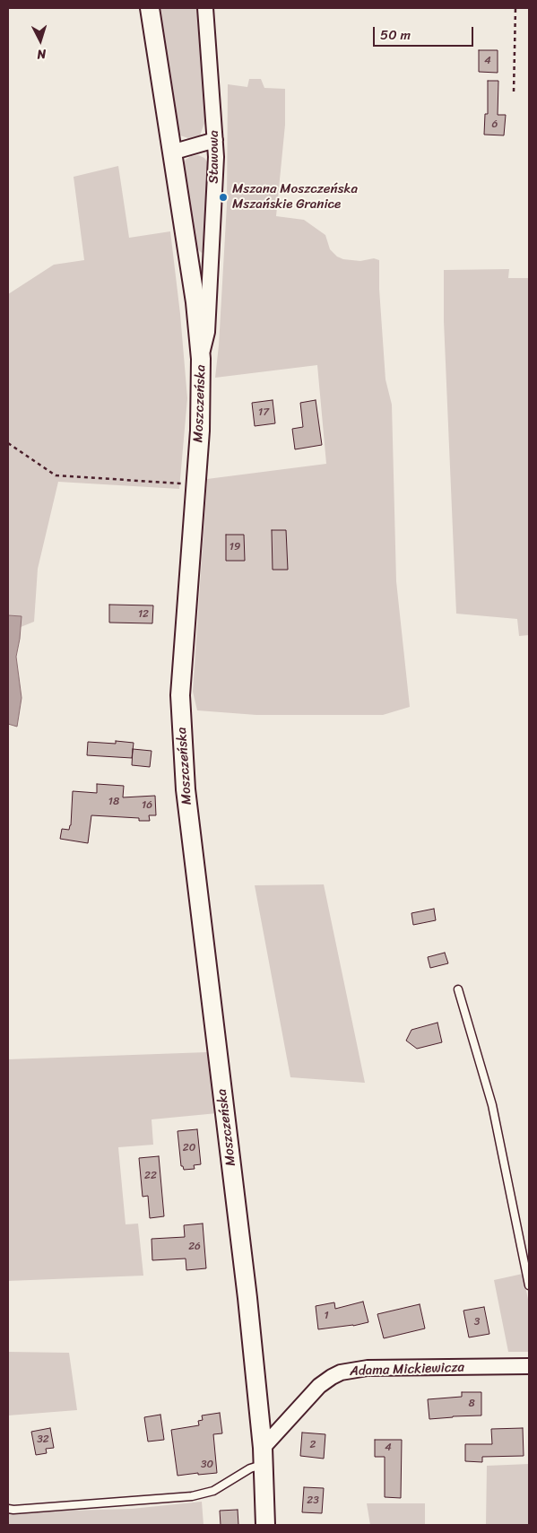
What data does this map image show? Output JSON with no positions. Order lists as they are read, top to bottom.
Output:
{
  "streets": {
    "street": ["Stawowa", "Moszczeńska", "Adama Mickiewicza"]
  },
  "crossings": [
    ["Stawowa", "Moszczeńska"],
    ["Moszczeńska", "Adama Mickiewicza"]
  ],
  "places": ["Mszana Moszczeńska Mszańskie Granice"],
  "house_numbers": [
    "4",
    "6",
    "17",
    "19",
    "12",
    "18",
    "16",
    "20",
    "22",
    "26",
    "1",
    "3",
    "8",
    "32",
    "2",
    "4",
    "30",
    "23"
  ],
  "scale_bar": "50 m",
  "north": "bottom"
}
